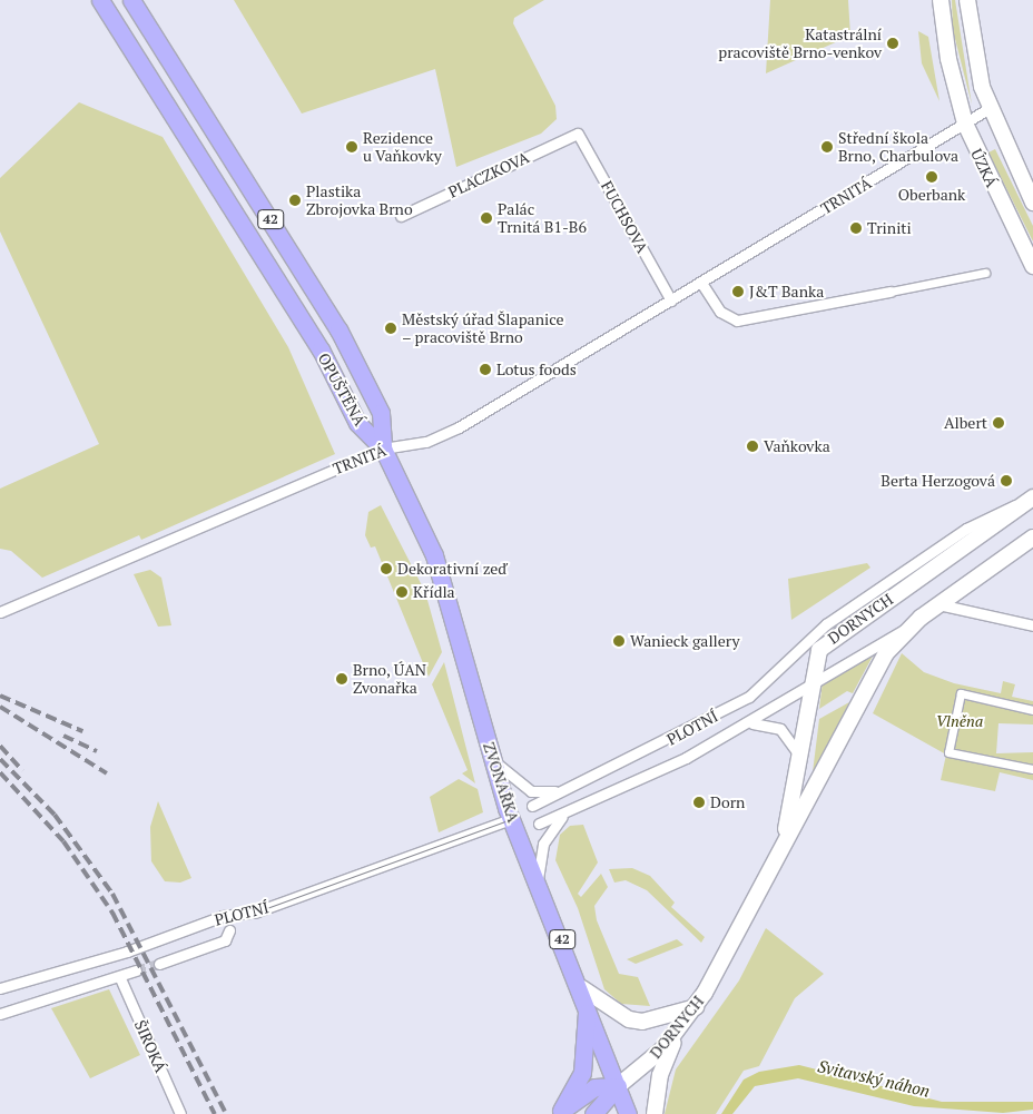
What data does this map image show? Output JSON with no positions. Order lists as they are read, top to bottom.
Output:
{
  "streets": {
    "main road": [
      "ÚZKÁ",
      "42",
      "OPUŠTĚNÁ",
      "DORNYCH",
      "ZVONAŘKA"
    ],
    "street": [
      "PLACZKOVA",
      "TRNITÁ",
      "FUCHSOVA",
      "PLOTNÍ",
      "ŠIROKÁ"
    ]
  },
  "crossings": [
    ["ÚZKÁ", "TRNITÁ"],
    ["PLACZKOVA", "FUCHSOVA"],
    ["TRNITÁ", "FUCHSOVA"],
    ["TRNITÁ", "OPUŠTĚNÁ"],
    ["TRNITÁ", "ZVONAŘKA"],
    ["OPUŠTĚNÁ", "ZVONAŘKA"],
    ["DORNYCH", "PLOTNÍ"],
    ["DORNYCH", "ZVONAŘKA"],
    ["PLOTNÍ", "ZVONAŘKA"]
  ],
  "water": ["Svitavský náhon"],
  "parks": ["Vlněna"],
  "places": [
    "Katastrální pracoviště Brno-venkov",
    "Rezidence u Vaňkovky",
    "Střední škola Brno, Charbulova",
    "Oberbank",
    "Plastika Zbrojovka Brno",
    "Palác Trnitá B1-B6",
    "Triniti",
    "J&T Banka",
    "Městský úřad Šlapanice – pracoviště Brno",
    "Lotus foods",
    "Albert",
    "Vaňkovka",
    "Berta Herzogová",
    "Dekorativní zeď",
    "Křídla",
    "Wanieck gallery",
    "Brno, ÚAN Zvonařka",
    "Dorn"
  ]
}
